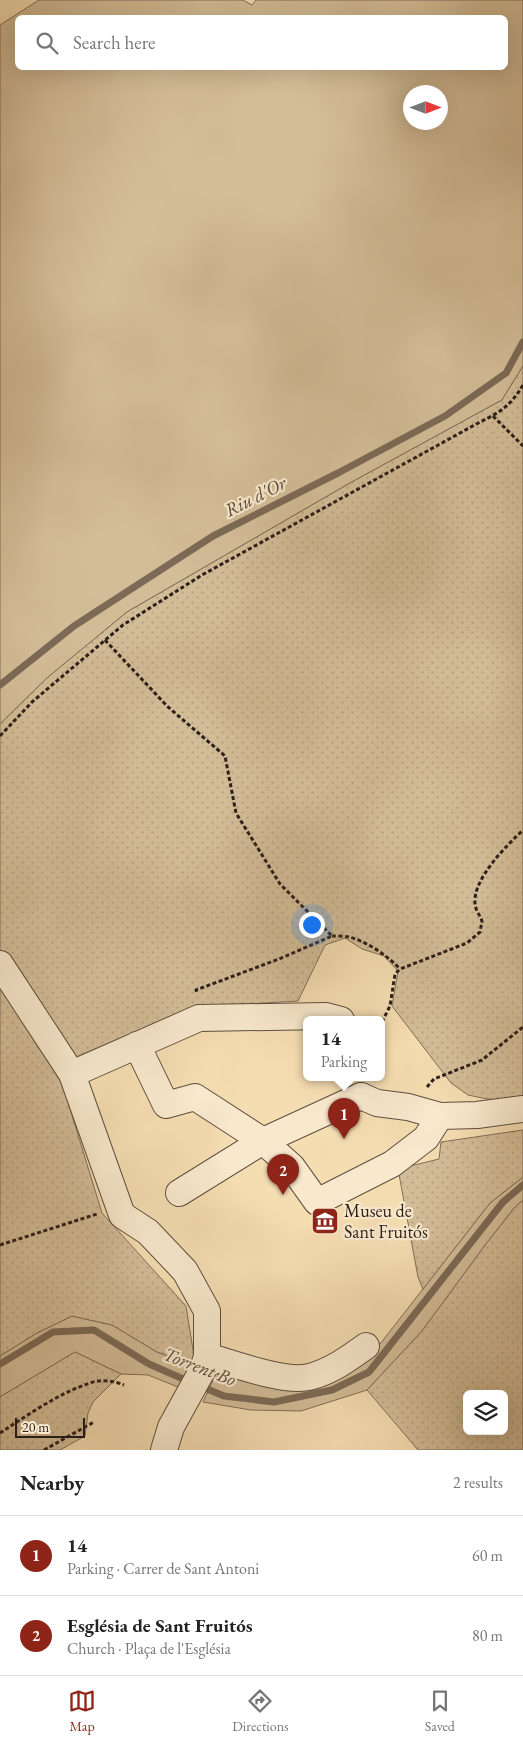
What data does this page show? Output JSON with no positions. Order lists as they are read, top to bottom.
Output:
{
  "water": ["Riu d'Or", "Torrent Bo"],
  "places": {
    "museum": ["Museu de Sant Fruitós"]
  },
  "scale_bar": "20 m",
  "north": "right",
  "page": {
    "search": "Search here",
    "popup": ["14", "Parking"],
    "pins": ["1", "2"],
    "scale": "20 m",
    "heading": ["Nearby", "2 results"],
    "list": [
      {
        "mark": "1",
        "name": "14",
        "note": "Parking · Carrer de Sant Antoni",
        "value": "60 m"
      },
      {
        "mark": "2",
        "name": "Església de Sant Fruitós",
        "note": "Church · Plaça de l'Església",
        "value": "80 m"
      }
    ],
    "nav": ["Map", "Directions", "Saved"]
  }
}
